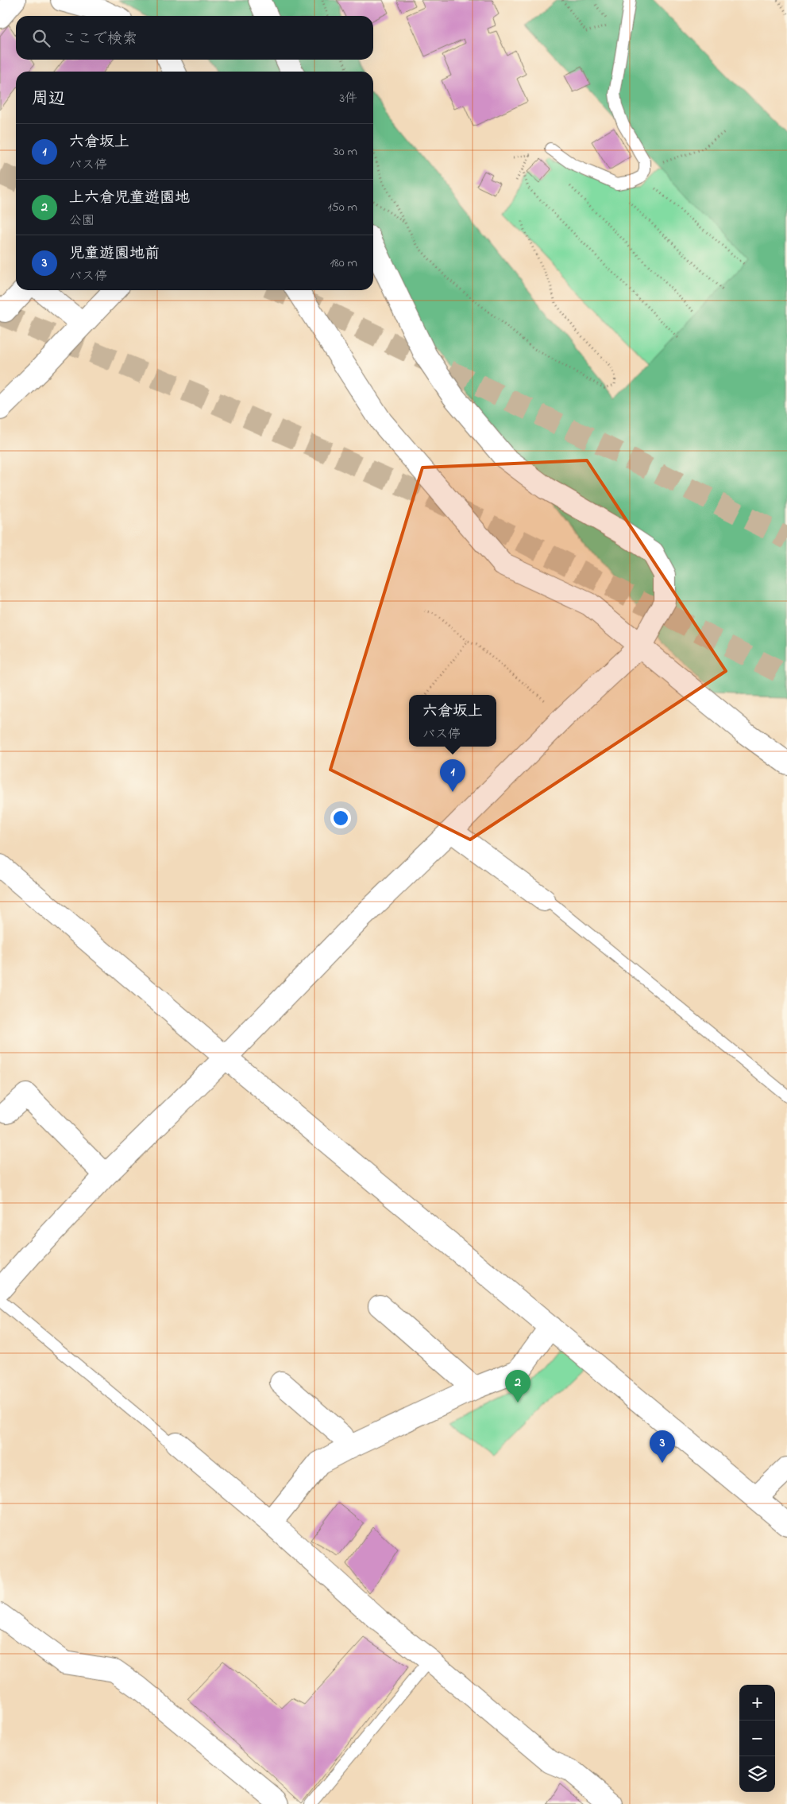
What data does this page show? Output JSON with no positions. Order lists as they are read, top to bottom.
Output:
{
  "page": {
    "search": "ここで検索",
    "heading": ["周辺", "3件"],
    "list": [
      {
        "mark": "1",
        "name": "六倉坂上",
        "note": "バス停",
        "value": "30 m"
      },
      {
        "mark": "2",
        "name": "上六倉児童遊園地",
        "note": "公園",
        "value": "150 m"
      },
      {
        "mark": "3",
        "name": "児童遊園地前",
        "note": "バス停",
        "value": "180 m"
      }
    ],
    "popup": ["六倉坂上", "バス停"],
    "pins": ["1", "2", "3"],
    "map_buttons": ["+", "−"]
  }
}
